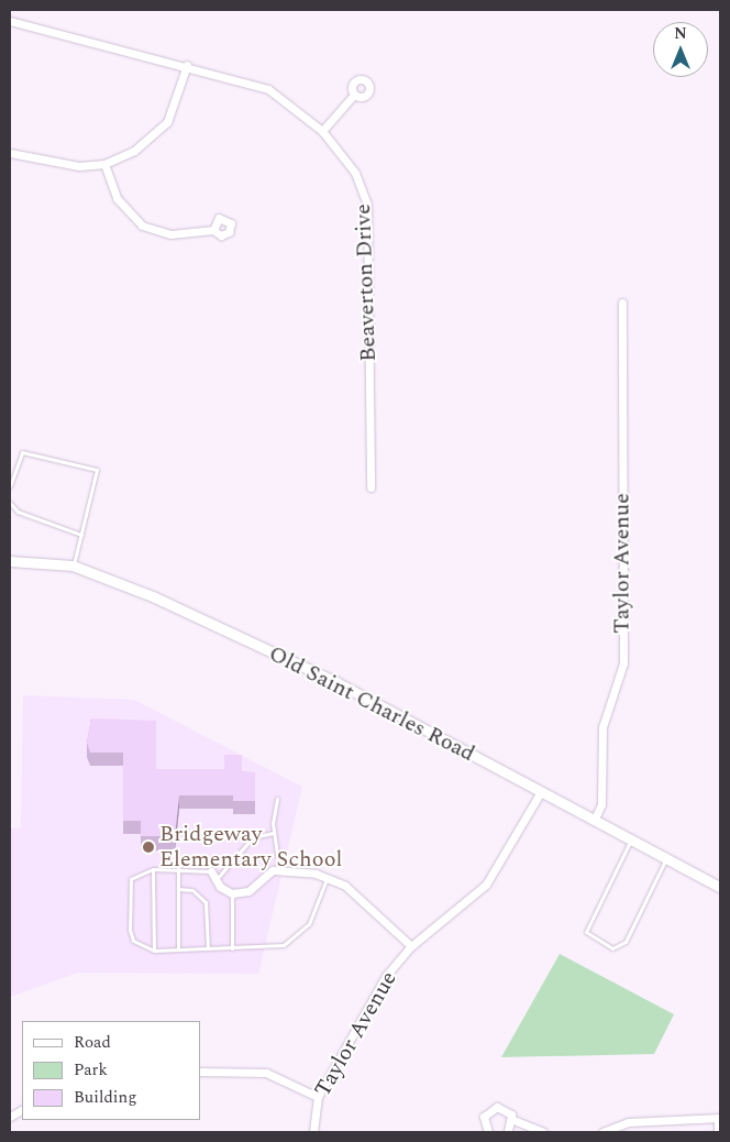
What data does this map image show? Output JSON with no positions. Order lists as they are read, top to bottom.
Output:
{
  "streets": {
    "street": ["Beaverton Drive", "Taylor Avenue", "Old Saint Charles Road"]
  },
  "crossings": [
    ["Taylor Avenue", "Old Saint Charles Road"]
  ],
  "places": ["Bridgeway Elementary School"],
  "legend": ["Road", "Park", "Building"],
  "north": "top"
}
